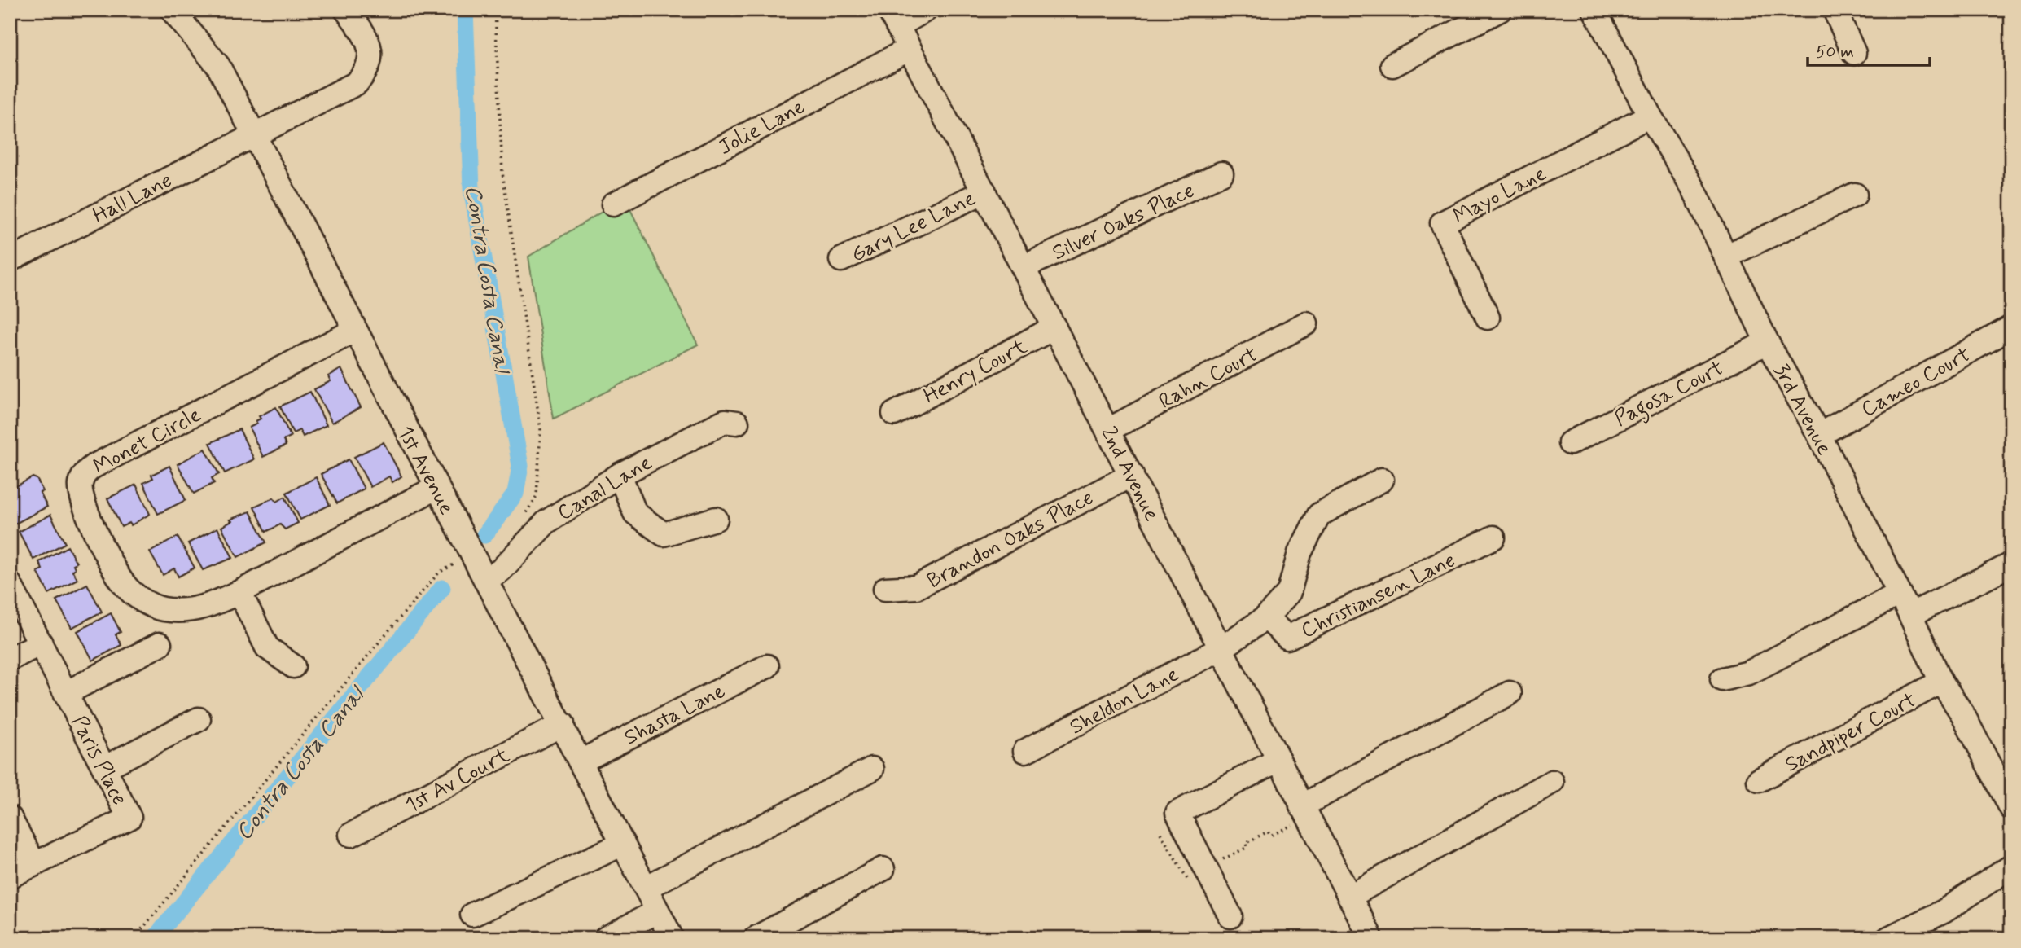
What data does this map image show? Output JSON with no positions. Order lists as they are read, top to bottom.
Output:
{
  "streets": {
    "street": [
      "Jolie Lane",
      "Mayo Lane",
      "Hall Lane",
      "Silver Oaks Place",
      "Gary Lee Lane",
      "Henry Court",
      "Rahn Court",
      "Cameo Court",
      "Pagosa Court",
      "3rd Avenue",
      "Monet Circle",
      "1st Avenue",
      "2nd Avenue",
      "Canal Lane",
      "Brandon Oaks Place",
      "Christiansen Lane",
      "Sheldon Lane",
      "Shasta Lane",
      "Sandpiper Court",
      "Paris Place",
      "1st Av Court"
    ]
  },
  "crossings": [
    ["Jolie Lane", "2nd Avenue"],
    ["Mayo Lane", "3rd Avenue"],
    ["Hall Lane", "1st Avenue"],
    ["Silver Oaks Place", "2nd Avenue"],
    ["Gary Lee Lane", "2nd Avenue"],
    ["Henry Court", "2nd Avenue"],
    ["Rahn Court", "2nd Avenue"],
    ["Cameo Court", "3rd Avenue"],
    ["Pagosa Court", "3rd Avenue"],
    ["3rd Avenue", "Sandpiper Court"],
    ["Monet Circle", "1st Avenue"],
    ["1st Avenue", "Canal Lane"],
    ["1st Avenue", "Shasta Lane"],
    ["1st Avenue", "1st Av Court"],
    ["2nd Avenue", "Brandon Oaks Place"],
    ["2nd Avenue", "Sheldon Lane"],
    ["Christiansen Lane", "Sheldon Lane"]
  ],
  "water": ["Contra Costa Canal"],
  "scale_bar": "50 m"
}
